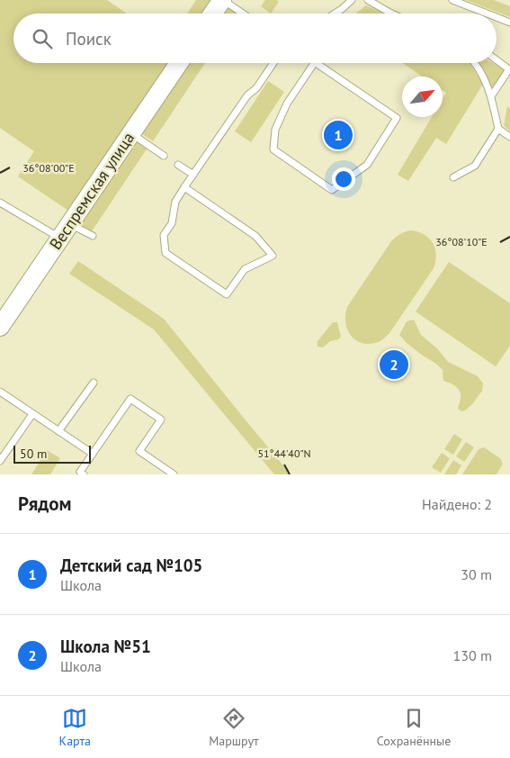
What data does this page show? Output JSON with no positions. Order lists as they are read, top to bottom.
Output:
{
  "streets": {
    "street": ["Веспремская улица"]
  },
  "scale_bar": "50 m",
  "north": "top right",
  "page": {
    "search": "Поиск",
    "pins": ["1", "2"],
    "scale": "50 m",
    "heading": ["Рядом", "Найдено: 2"],
    "list": [
      {
        "mark": "1",
        "name": "Детский сад №105",
        "note": "Школа",
        "value": "30 m"
      },
      {
        "mark": "2",
        "name": "Школа №51",
        "note": "Школа",
        "value": "130 m"
      }
    ],
    "nav": ["Карта", "Маршрут", "Сохранённые"]
  },
  "coordinates": ["36°08'00\"E", "36°08'10\"E", "51°44'40\"N"]
}
